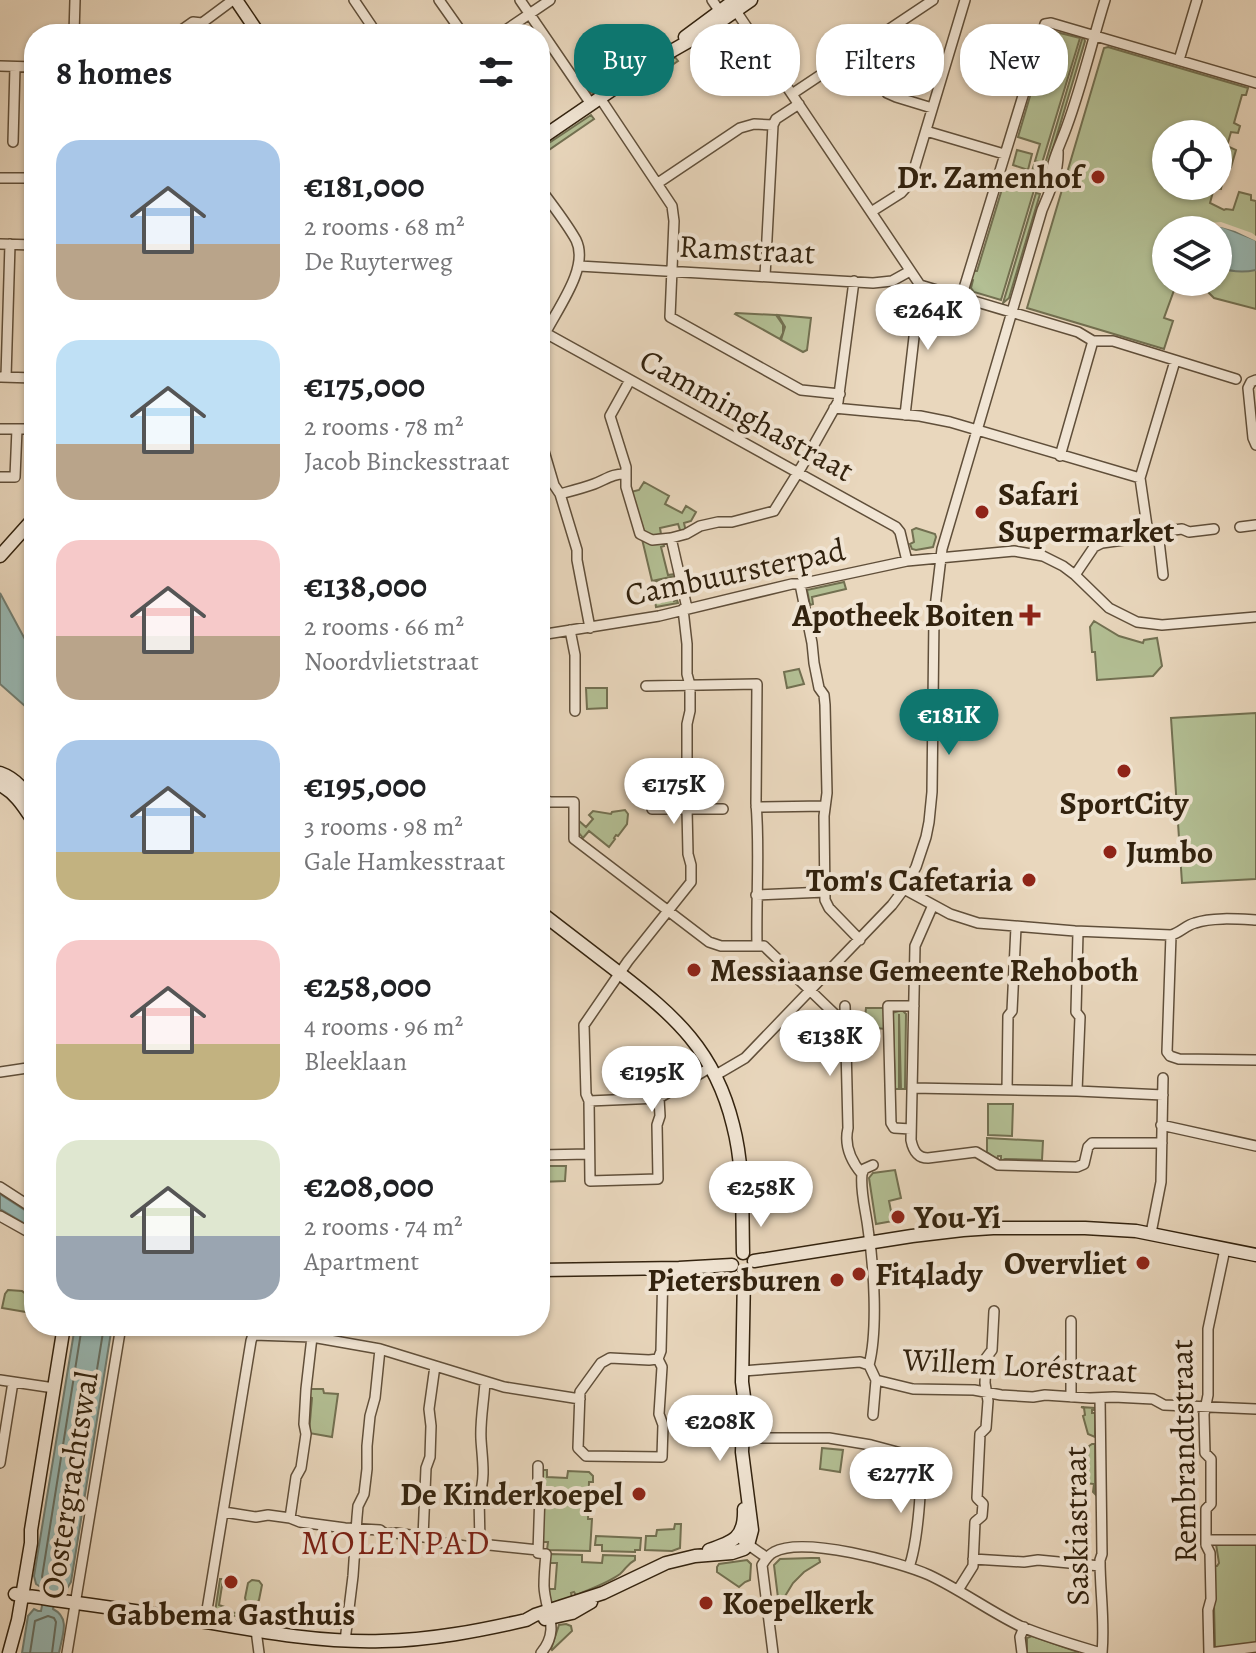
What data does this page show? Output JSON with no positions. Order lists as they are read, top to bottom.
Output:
{
  "streets": {
    "street": [
      "Ramstraat",
      "Camminghastraat",
      "Cambuursterpad",
      "Willem Loréstraat",
      "Rembrandtstraat",
      "Oostergrachtswal",
      "Saskiastraat"
    ]
  },
  "crossings": [
    ["Camminghastraat", "Cambuursterpad"],
    ["Willem Loréstraat", "Rembrandtstraat"],
    ["Willem Loréstraat", "Saskiastraat"]
  ],
  "districts": ["MOLENPAD"],
  "places": {
    "other": [
      "Dr. Zamenhof",
      "Safari Supermarket",
      "SportCity",
      "Jumbo",
      "Tom's Cafetaria",
      "Messiaanse Gemeente Rehoboth",
      "You-Yi",
      "Overvliet",
      "Fit4lady",
      "Pietersburen",
      "De Kinderkoepel",
      "Gabbema Gasthuis",
      "Koepelkerk"
    ],
    "health": ["Apotheek Boiten"]
  },
  "page": {
    "chip": [
      "Buy",
      "Rent",
      "Filters",
      "New"
    ],
    "heading": "8 homes",
    "list": [
      {
        "name": "€181,000",
        "note": "2 rooms · 68 m² · De Ruyterweg"
      },
      {
        "name": "€175,000",
        "note": "2 rooms · 78 m² · Jacob Binckesstraat"
      },
      {
        "name": "€138,000",
        "note": "2 rooms · 66 m² · Noordvlietstraat"
      },
      {
        "name": "€195,000",
        "note": "3 rooms · 98 m² · Gale Hamkesstraat"
      },
      {
        "name": "€258,000",
        "note": "4 rooms · 96 m² · Bleeklaan"
      },
      {
        "name": "€208,000",
        "note": "2 rooms · 74 m² · Apartment"
      }
    ],
    "price": [
      "€264K",
      "€181K",
      "€175K",
      "€138K",
      "€195K",
      "€258K",
      "€208K",
      "€277K"
    ]
  }
}
